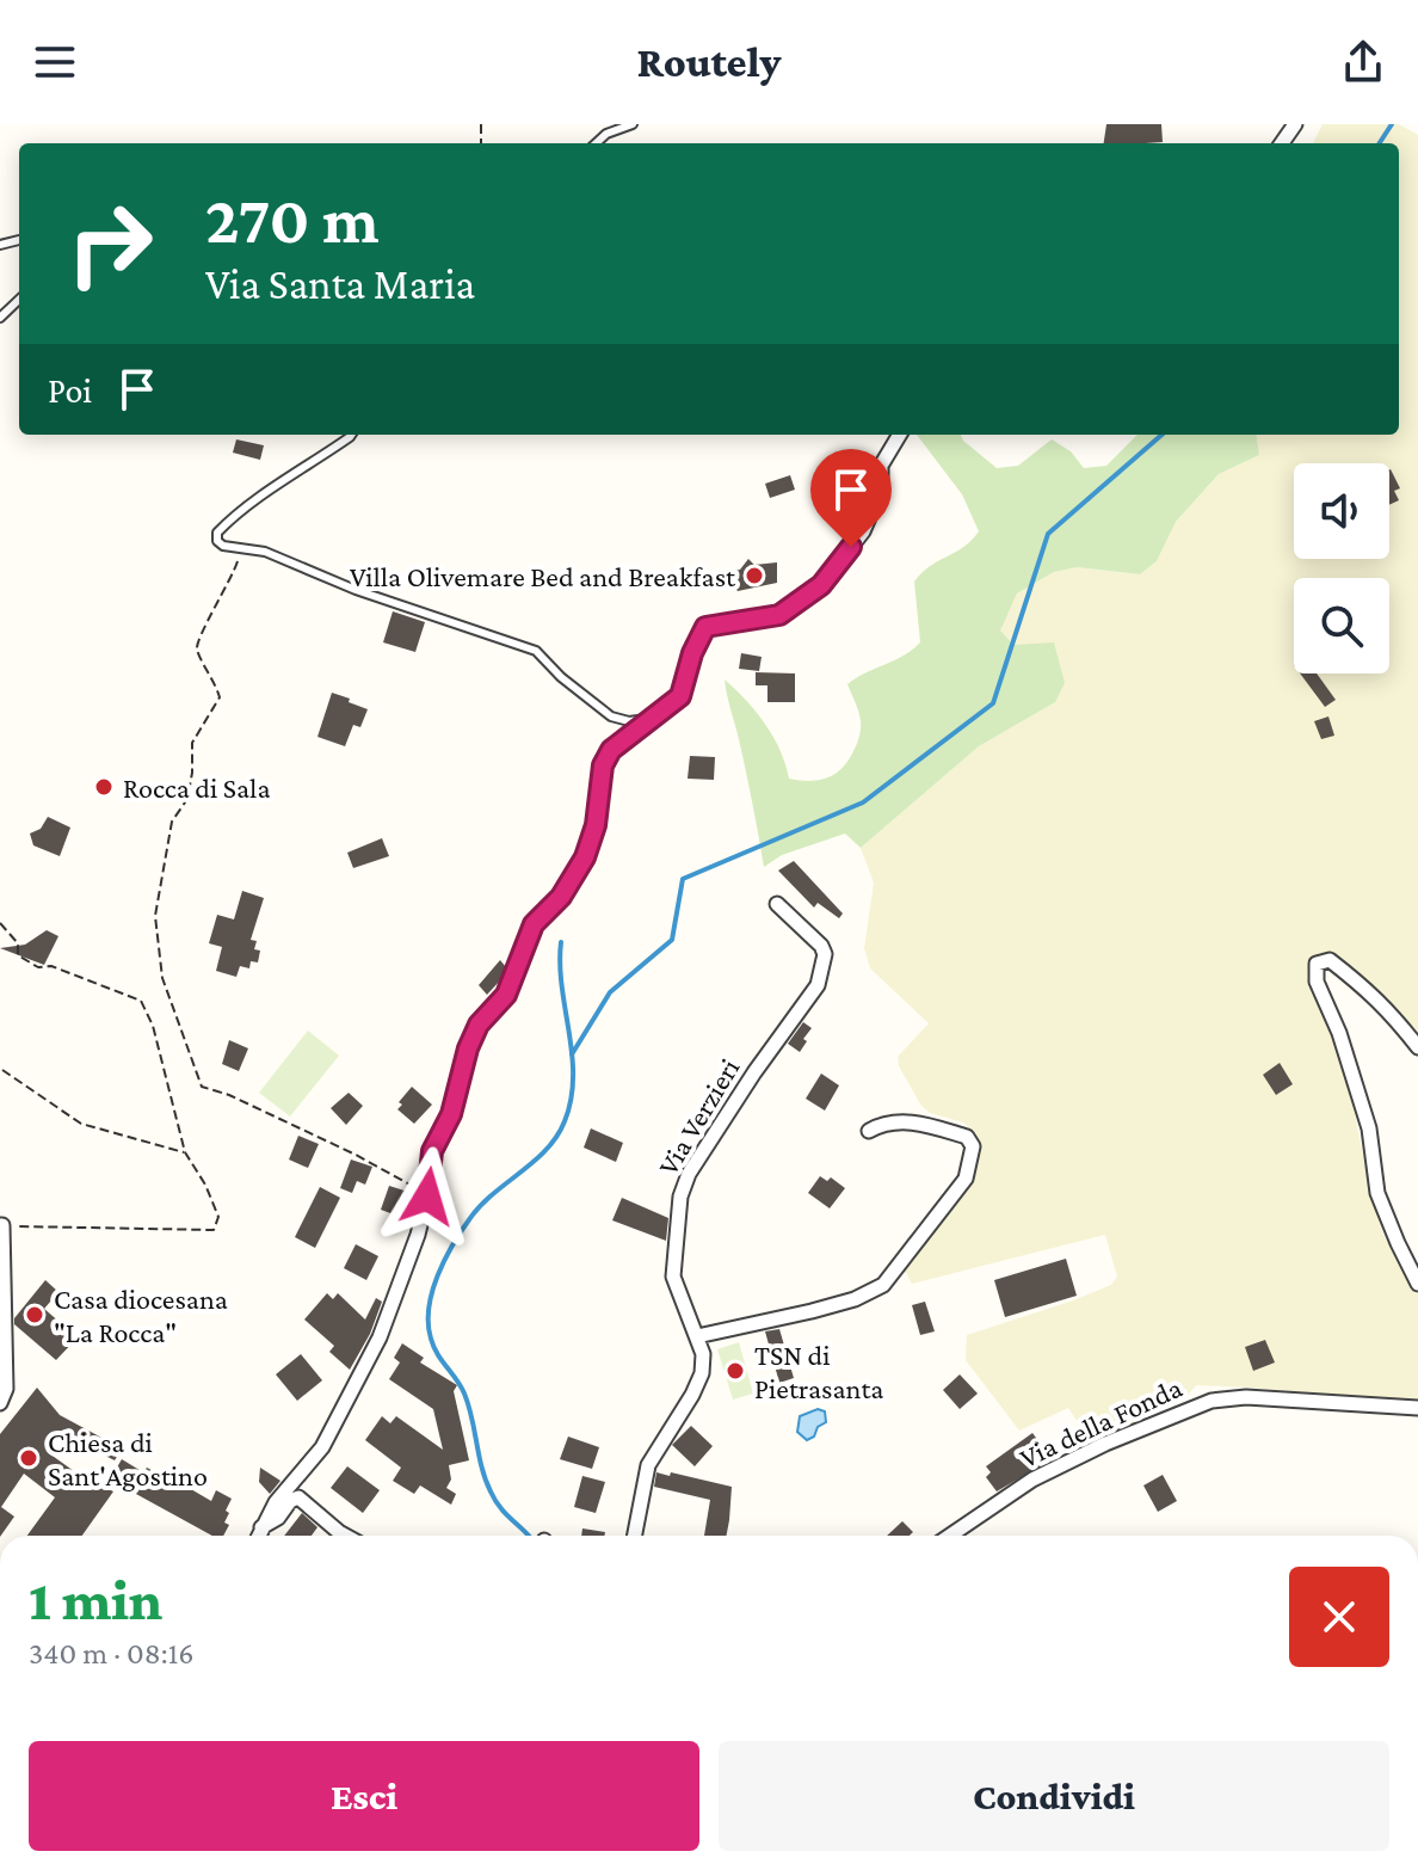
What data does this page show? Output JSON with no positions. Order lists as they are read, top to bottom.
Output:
{
  "streets": {
    "street": ["Via Verzieri", "Via della Fonda"]
  },
  "places": [
    "Villa Olivemare Bed and Breakfast",
    "Rocca di Sala",
    "Casa diocesana \"La Rocca\"",
    "TSN di Pietrasanta",
    "Chiesa di Sant'Agostino"
  ],
  "page": {
    "header": "Routely",
    "turn": ["270 m", "Via Santa Maria"],
    "then": "Poi",
    "heading": ["1 min", "340 m · 08:16"],
    "buttons": ["Esci", "Condividi"]
  }
}
